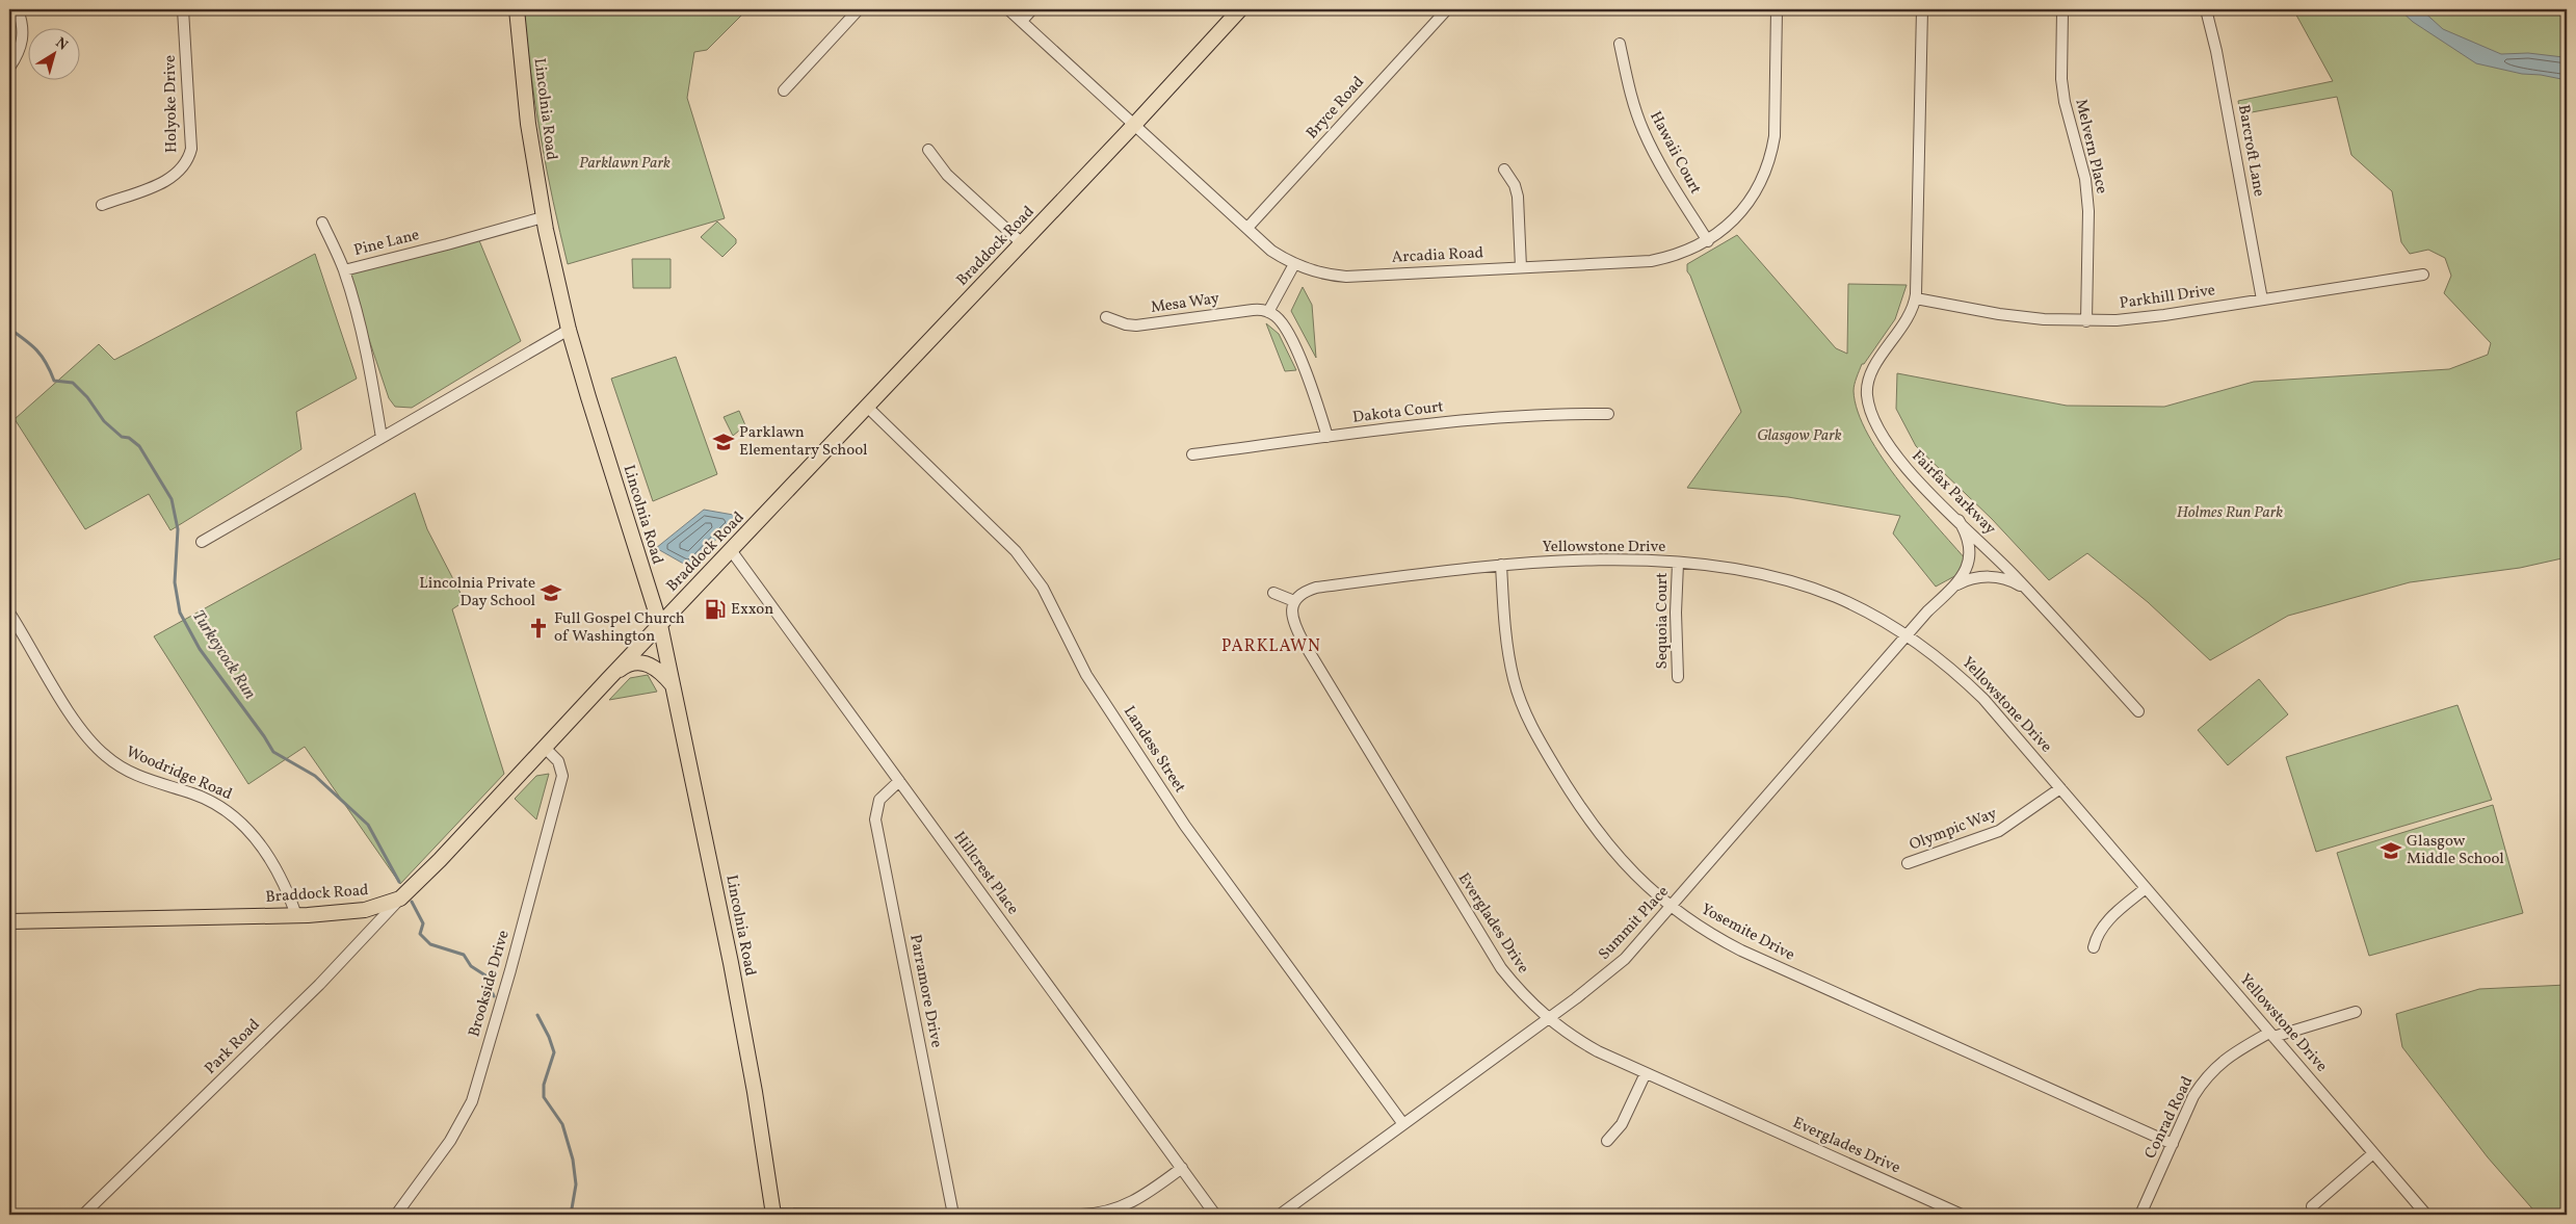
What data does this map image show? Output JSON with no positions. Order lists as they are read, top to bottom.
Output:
{
  "streets": {
    "main road": ["Lincolnia Road", "Braddock Road"],
    "street": [
      "Holyoke Drive",
      "Bryce Road",
      "Melvern Place",
      "Barcroft Lane",
      "Hawaii Court",
      "Pine Lane",
      "Arcadia Road",
      "Parkhill Drive",
      "Mesa Way",
      "Dakota Court",
      "Fairfax Parkway",
      "Yellowstone Drive",
      "Sequoia Court",
      "Landess Street",
      "Woodridge Road",
      "Olympic Way",
      "Hillcrest Place",
      "Everglades Drive",
      "Summit Place",
      "Yosemite Drive",
      "Brookside Drive",
      "Parramore Drive",
      "Park Road",
      "Conrad Road"
    ]
  },
  "crossings": [
    ["Bryce Road", "Arcadia Road"],
    ["Lincolnia Road", "Pine Lane"],
    ["Lincolnia Road", "Braddock Road"],
    ["Melvern Place", "Parkhill Drive"],
    ["Barcroft Lane", "Parkhill Drive"],
    ["Hawaii Court", "Arcadia Road"],
    ["Braddock Road", "Arcadia Road"],
    ["Braddock Road", "Landess Street"],
    ["Braddock Road", "Woodridge Road"],
    ["Braddock Road", "Hillcrest Place"],
    ["Braddock Road", "Brookside Drive"],
    ["Braddock Road", "Park Road"],
    ["Parkhill Drive", "Fairfax Parkway"],
    ["Fairfax Parkway", "Summit Place"],
    ["Yellowstone Drive", "Sequoia Court"],
    ["Yellowstone Drive", "Olympic Way"],
    ["Yellowstone Drive", "Everglades Drive"],
    ["Yellowstone Drive", "Summit Place"],
    ["Yellowstone Drive", "Yosemite Drive"],
    ["Yellowstone Drive", "Conrad Road"],
    ["Landess Street", "Summit Place"],
    ["Hillcrest Place", "Parramore Drive"],
    ["Everglades Drive", "Summit Place"],
    ["Summit Place", "Yosemite Drive"],
    ["Yosemite Drive", "Conrad Road"]
  ],
  "districts": ["PARKLAWN"],
  "water": ["Turkeycock Run"],
  "parks": ["Parklawn Park", "Glasgow Park", "Holmes Run Park"],
  "places": {
    "school or university": ["Parklawn Elementary School", "Lincolnia Private Day School", "Glasgow Middle School"],
    "fuel station": ["Exxon"],
    "church": ["Full Gospel Church of Washington"]
  },
  "north": "top right"
}
